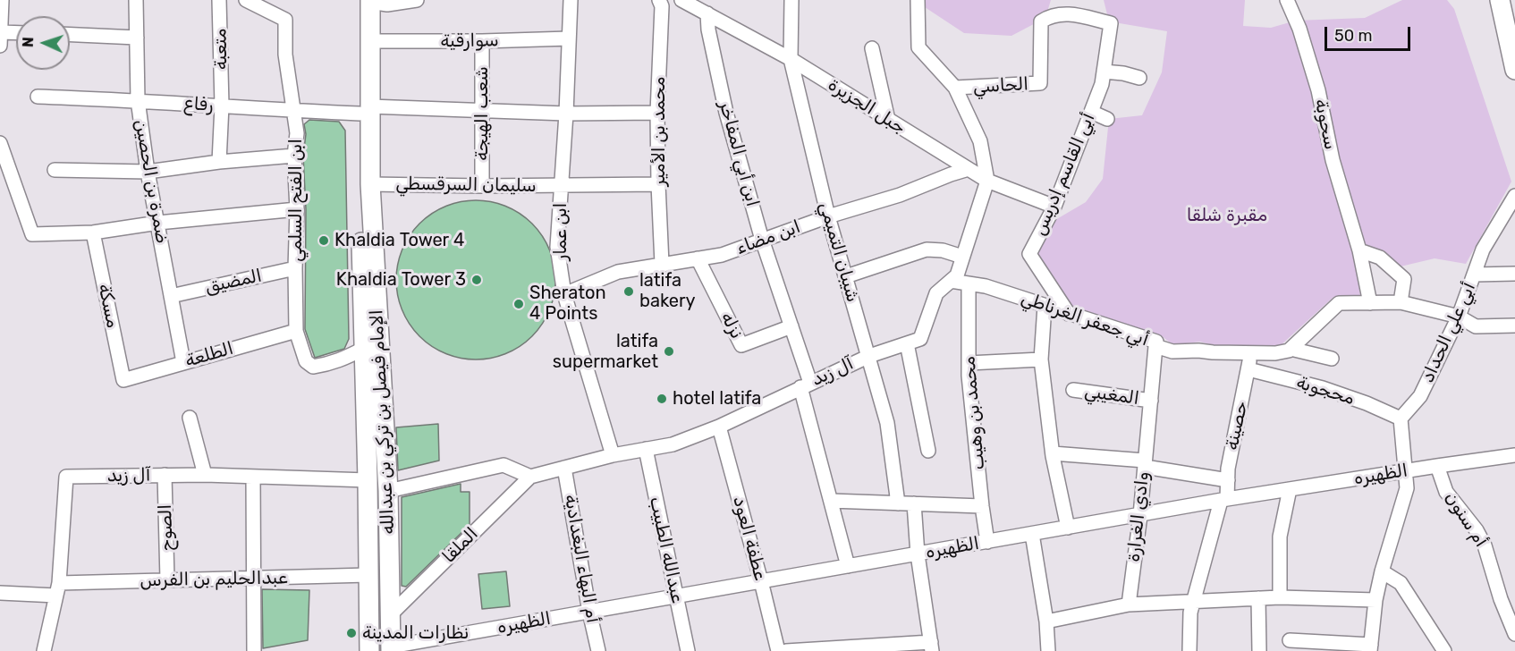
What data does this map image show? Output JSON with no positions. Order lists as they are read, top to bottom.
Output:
{
  "streets": {
    "main road": ["الإمام فيصل بن تركي بن عبدالله"],
    "street": [
      "سوارقية",
      "متعبة",
      "الحاسي",
      "رفاع",
      "جبل الجزيرة",
      "شعب الهيجة",
      "سحوبة",
      "محمد بن الأمير",
      "ابن أبي المفاخر",
      "أبي القاسم إدريس",
      "ضمرة بن الحصين",
      "سليمان السرقسطي",
      "ابن الفتح السلمي",
      "ابن عمار",
      "ابن مضاء",
      "شيبان التميمي",
      "المضيق",
      "مسكة",
      "أبي جعفر الغرناطي",
      "نزله",
      "أبي علي الحداد",
      "الطلعة",
      "آل زيد",
      "محجوبة",
      "المغيبي",
      "محمد بن وهيب",
      "حصينة",
      "الظهيره",
      "وادي الغرارة",
      "أم سنون",
      "الصوح",
      "عطفة العود",
      "الملقا",
      "عبدالله الطبيب",
      "أم البهاء البغدادية",
      "عبدالحليم بن الفرس"
    ]
  },
  "crossings": [
    ["سوارقية", "شعب الهيجة"],
    ["سوارقية", "ابن عمار"],
    ["سوارقية", "الإمام فيصل بن تركي بن عبدالله"],
    ["متعبة", "رفاع"],
    ["الحاسي", "أبي القاسم إدريس"],
    ["الحاسي", "آل زيد"],
    ["رفاع", "شعب الهيجة"],
    ["رفاع", "محمد بن الأمير"],
    ["رفاع", "ضمرة بن الحصين"],
    ["رفاع", "ابن الفتح السلمي"],
    ["رفاع", "ابن عمار"],
    ["رفاع", "الإمام فيصل بن تركي بن عبدالله"],
    ["جبل الجزيرة", "ابن أبي المفاخر"],
    ["جبل الجزيرة", "أبي القاسم إدريس"],
    ["جبل الجزيرة", "ابن مضاء"],
    ["جبل الجزيرة", "شيبان التميمي"],
    ["جبل الجزيرة", "آل زيد"],
    ["شعب الهيجة", "سليمان السرقسطي"],
    ["محمد بن الأمير", "سليمان السرقسطي"],
    ["محمد بن الأمير", "ابن مضاء"],
    ["ابن أبي المفاخر", "ابن مضاء"],
    ["ابن أبي المفاخر", "نزله"],
    ["ابن أبي المفاخر", "آل زيد"],
    ["ابن أبي المفاخر", "الظهيره"],
    ["أبي القاسم إدريس", "أبي جعفر الغرناطي"],
    ["ضمرة بن الحصين", "المضيق"],
    ["ضمرة بن الحصين", "الطلعة"],
    ["سليمان السرقسطي", "ابن عمار"],
    ["سليمان السرقسطي", "الإمام فيصل بن تركي بن عبدالله"],
    ["ابن الفتح السلمي", "المضيق"],
    ["ابن الفتح السلمي", "الطلعة"],
    ["ابن الفتح السلمي", "الإمام فيصل بن تركي بن عبدالله"],
    ["ابن عمار", "ابن مضاء"],
    ["ابن عمار", "آل زيد"],
    ["ابن مضاء", "شيبان التميمي"],
    ["ابن مضاء", "نزله"],
    ["شيبان التميمي", "آل زيد"],
    ["مسكة", "الطلعة"],
    ["أبي جعفر الغرناطي", "آل زيد"],
    ["أبي جعفر الغرناطي", "محمد بن وهيب"],
    ["أبي جعفر الغرناطي", "حصينة"],
    ["أبي جعفر الغرناطي", "وادي الغرارة"],
    ["أبي علي الحداد", "محجوبة"],
    ["آل زيد", "الإمام فيصل بن تركي بن عبدالله"],
    ["آل زيد", "الصوح"],
    ["آل زيد", "عطفة العود"],
    ["آل زيد", "الملقا"],
    ["آل زيد", "عبدالله الطبيب"],
    ["آل زيد", "أم البهاء البغدادية"],
    ["آل زيد", "عبدالحليم بن الفرس"],
    ["محجوبة", "حصينة"],
    ["المغيبي", "وادي الغرارة"],
    ["محمد بن وهيب", "الظهيره"],
    ["الإمام فيصل بن تركي بن عبدالله", "الظهيره"],
    ["الإمام فيصل بن تركي بن عبدالله", "الملقا"],
    ["الإمام فيصل بن تركي بن عبدالله", "عبدالحليم بن الفرس"],
    ["حصينة", "الظهيره"],
    ["الظهيره", "وادي الغرارة"],
    ["الظهيره", "أم سنون"],
    ["الظهيره", "عطفة العود"],
    ["الظهيره", "عبدالله الطبيب"],
    ["الظهيره", "أم البهاء البغدادية"],
    ["الصوح", "عبدالحليم بن الفرس"]
  ],
  "parks": ["مقبرة شلقا"],
  "places": [
    "Khaldia Tower 4",
    "Khaldia Tower 3",
    "latifa bakery",
    "Sheraton 4 Points",
    "latifa supermarket",
    "hotel latifa",
    "نظارات المدينة"
  ],
  "scale_bar": "50 m",
  "north": "left"
}
